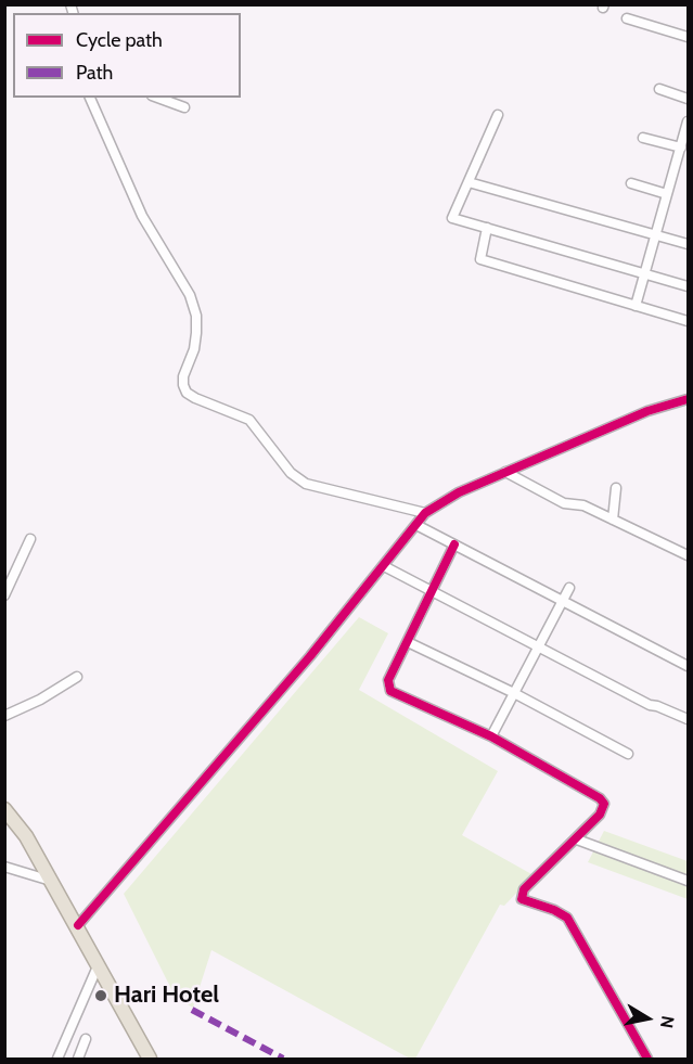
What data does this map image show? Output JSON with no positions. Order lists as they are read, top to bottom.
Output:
{
  "places": ["Hari Hotel"],
  "legend": ["Cycle path", "Path"],
  "north": "right"
}
